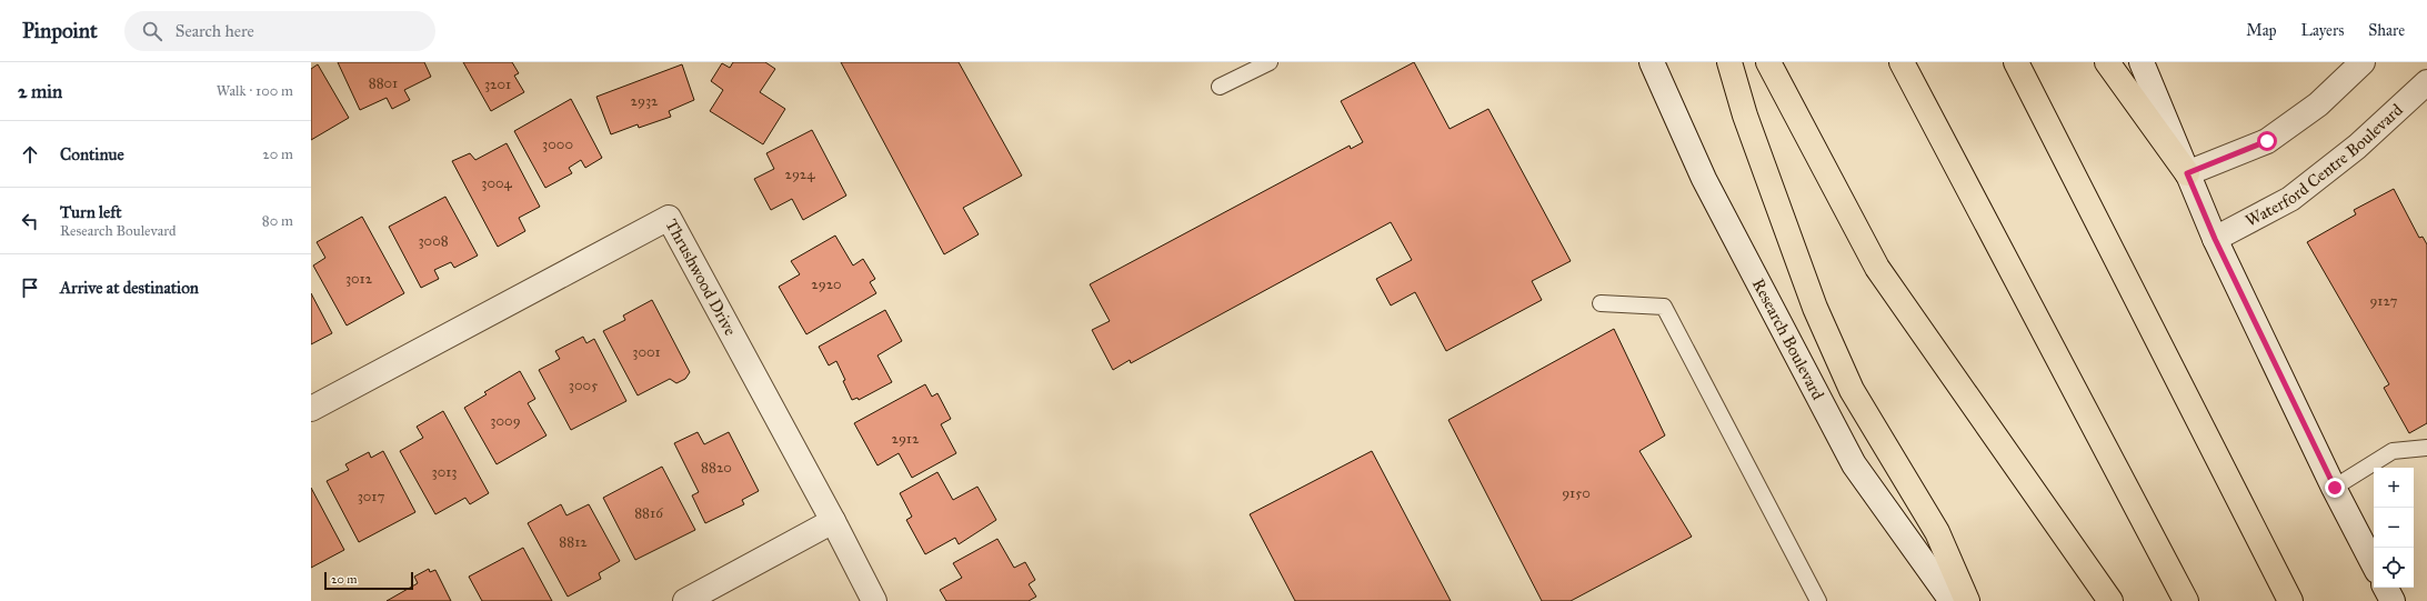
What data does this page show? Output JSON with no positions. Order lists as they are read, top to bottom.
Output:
{
  "streets": {
    "street": ["Waterford Centre Boulevard", "Thrushwood Drive", "Research Boulevard"]
  },
  "house_numbers": [
    "8801",
    "3201",
    "2932",
    "3000",
    "2924",
    "3004",
    "3008",
    "3012",
    "2920",
    "9127",
    "3001",
    "3005",
    "3009",
    "2912",
    "8820",
    "3013",
    "9150",
    "3017",
    "8816",
    "8812"
  ],
  "scale_bar": "20 m",
  "page": {
    "header": "Pinpoint",
    "search": "Search here",
    "nav": ["Map", "Layers", "Share"],
    "heading": ["2 min", "Walk · 100 m"],
    "list": [
      ["Continue", "20 m"],
      ["Turn left", "Research Boulevard", "80 m"],
      "Arrive at destination"
    ],
    "map_buttons": ["+", "−"],
    "scale": "20 m"
  }
}
